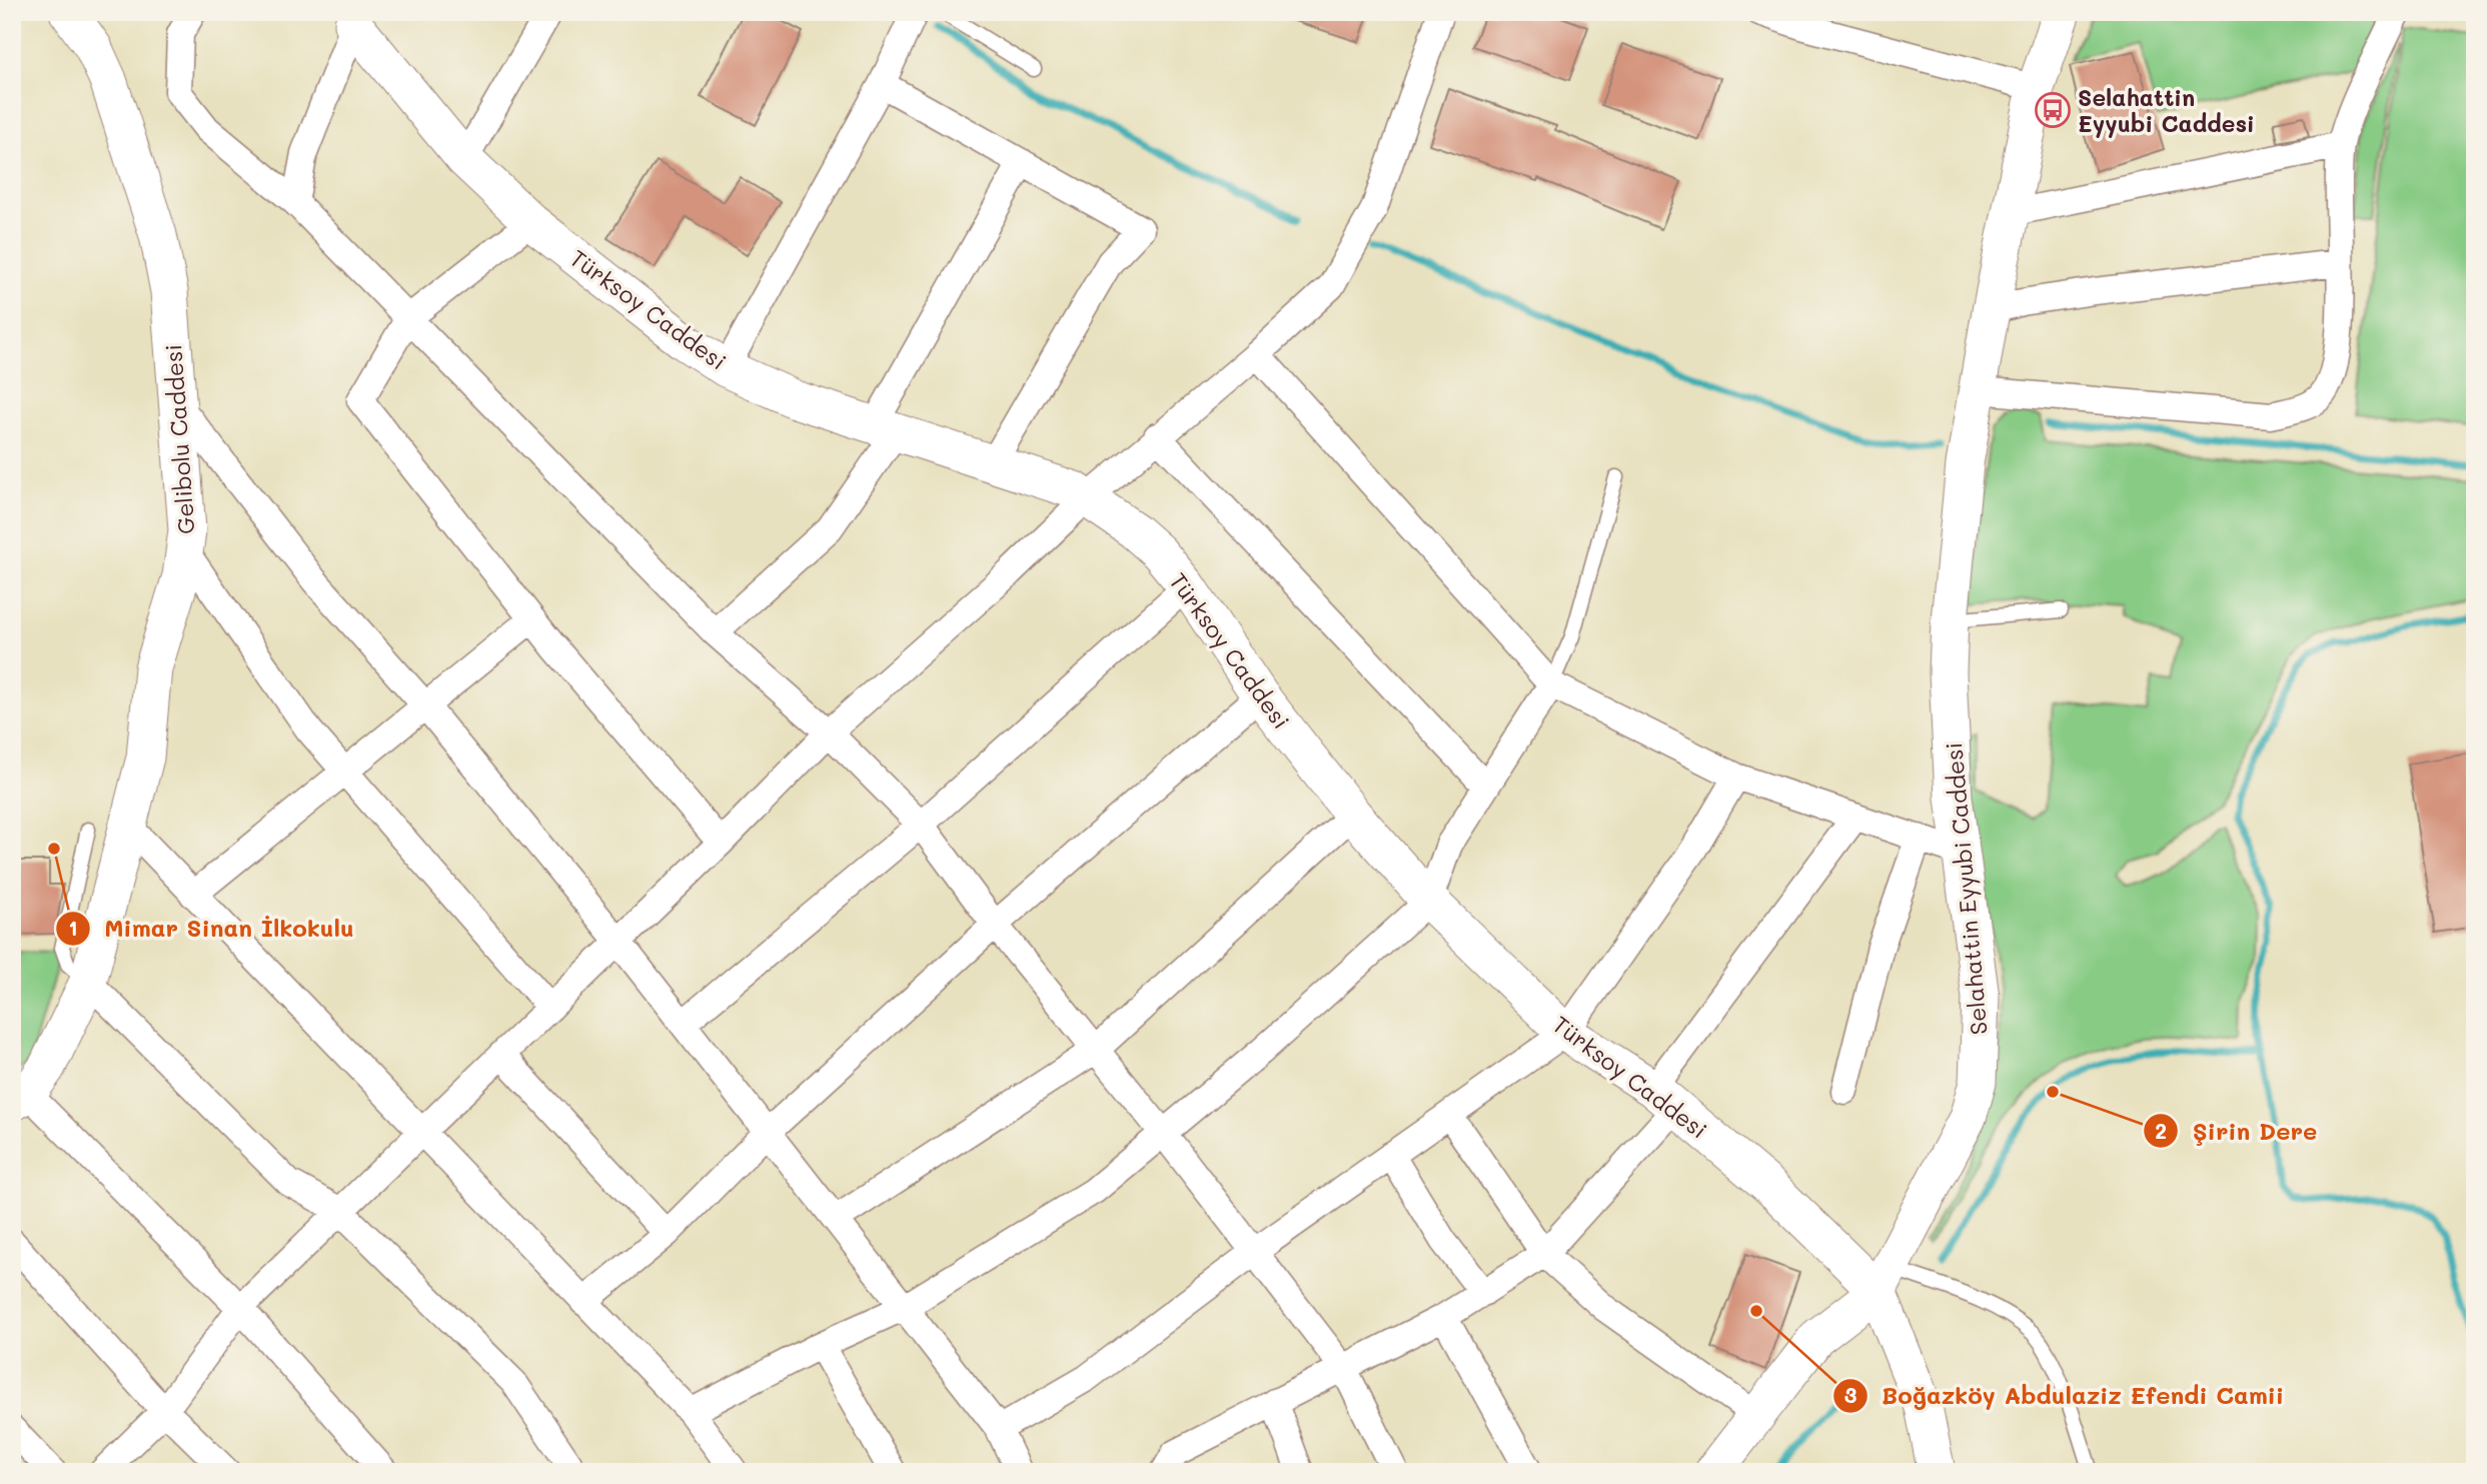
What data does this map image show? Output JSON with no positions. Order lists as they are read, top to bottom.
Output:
{
  "streets": {
    "street": ["Türksoy Caddesi", "Gelibolu Caddesi", "Selahattin Eyyubi Caddesi"]
  },
  "crossings": [
    ["Türksoy Caddesi", "Selahattin Eyyubi Caddesi"]
  ],
  "places": {
    "bus stop": ["Selahattin Eyyubi Caddesi"],
    "other": ["Mimar Sinan İlkokulu", "Şirin Dere", "Boğazköy Abdulaziz Efendi Camii"]
  }
}
